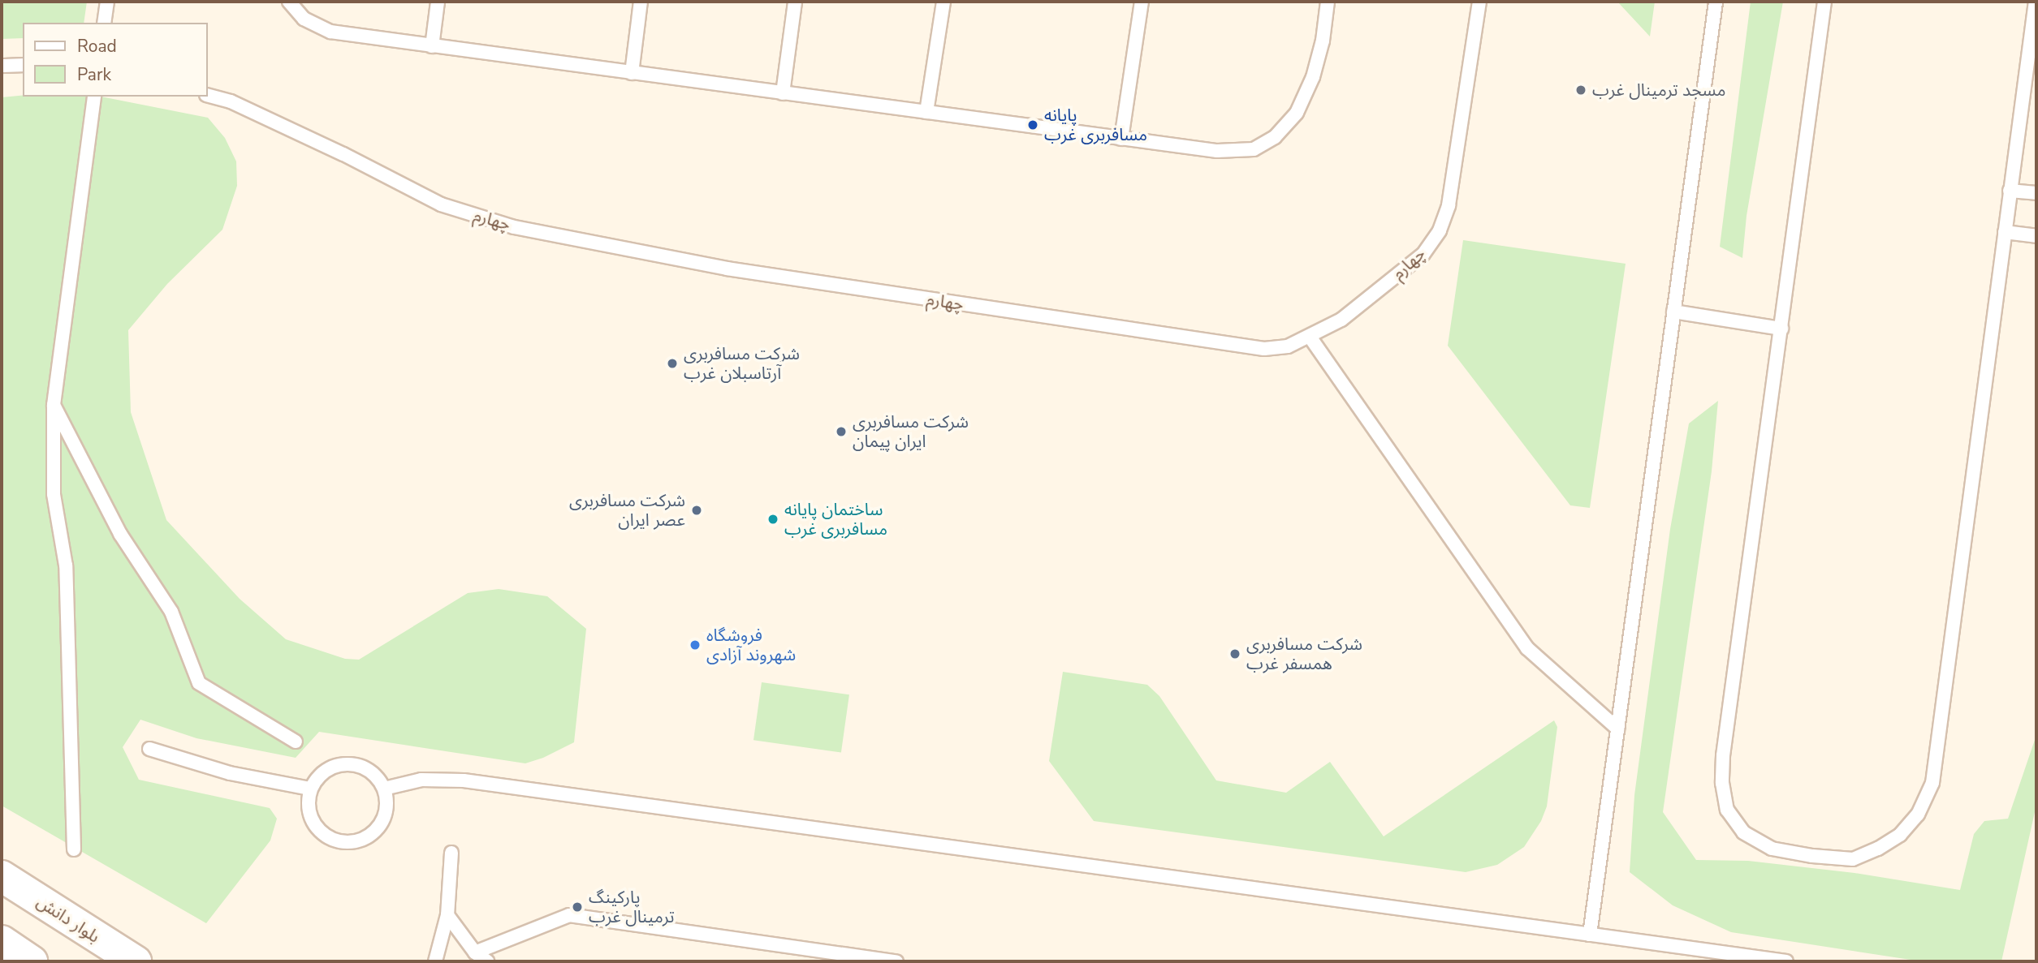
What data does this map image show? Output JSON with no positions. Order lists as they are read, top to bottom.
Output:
{
  "streets": {
    "main road": ["بلوار دانش"],
    "lane": ["چهارم"]
  },
  "places": [
    "مسجد ترمینال غرب",
    "پایانه مسافربری غرب",
    "شرکت مسافربری آرتاسبلان غرب",
    "شرکت مسافربری ایران پیمان",
    "شرکت مسافربری عصر ایران",
    "ساختمان پایانه مسافربری غرب",
    "فروشگاه شهروند آزادی",
    "شرکت مسافربری همسفر غرب",
    "پارکینگ ترمینال غرب"
  ],
  "legend": ["Road", "Park"]
}
